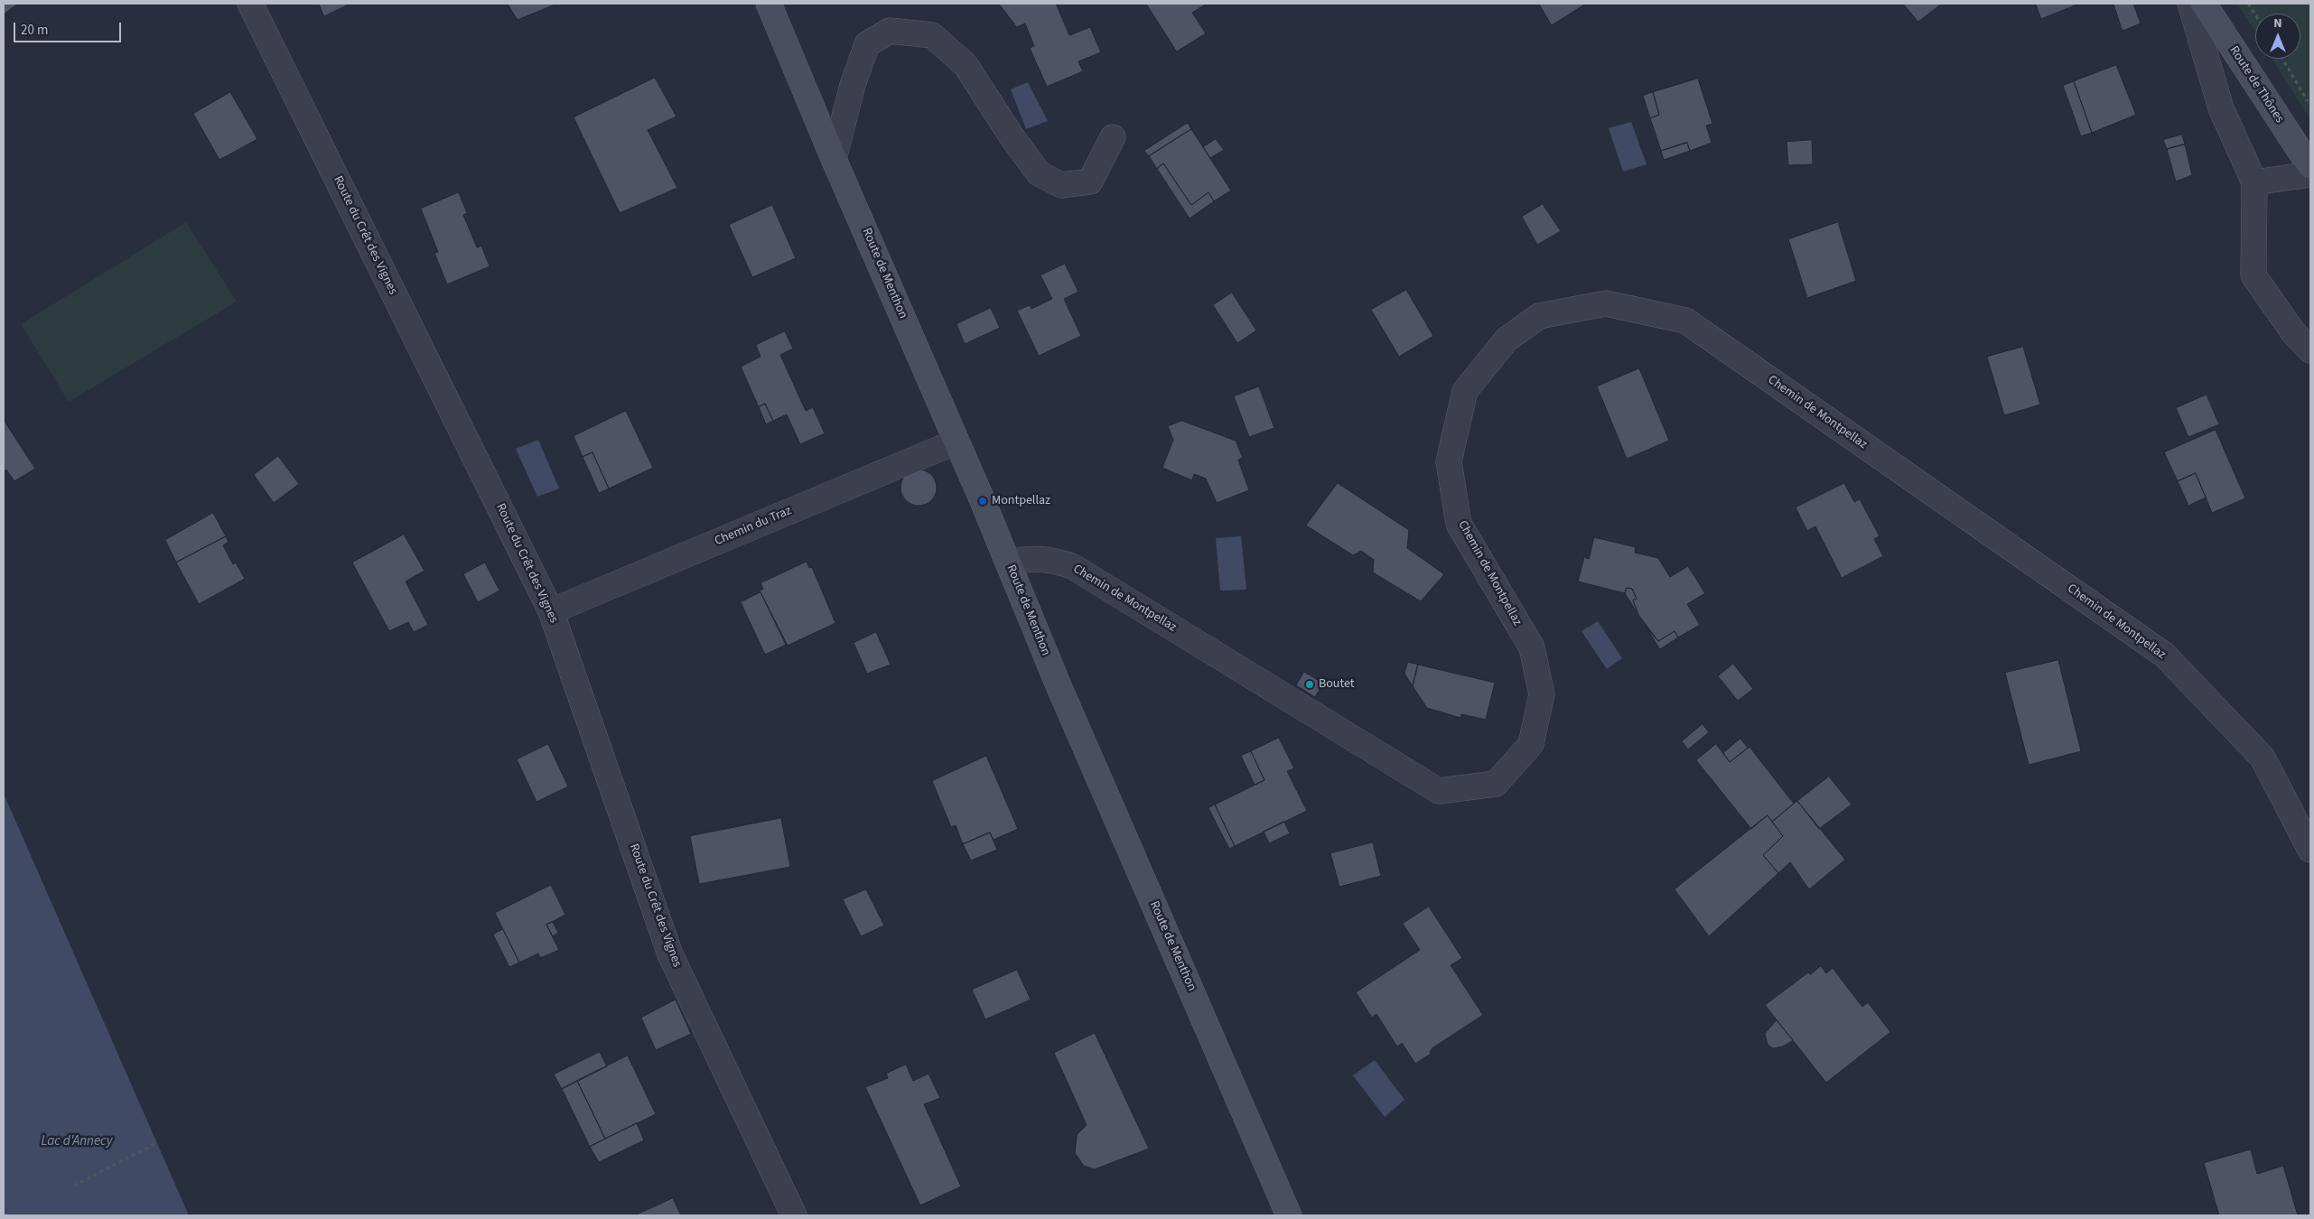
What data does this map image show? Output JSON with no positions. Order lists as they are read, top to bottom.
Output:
{
  "streets": {
    "main road": ["Route de Thônes", "Route de Menthon"],
    "street": ["Route du Crêt des Vignes", "Chemin de Montpellaz", "Chemin du Traz"]
  },
  "crossings": [
    ["Route du Crêt des Vignes", "Chemin du Traz"],
    ["Route de Menthon", "Chemin de Montpellaz"],
    ["Route de Menthon", "Chemin du Traz"]
  ],
  "water": ["Lac d'Annecy"],
  "places": ["Montpellaz", "Boutet"],
  "scale_bar": "20 m",
  "north": "top"
}
